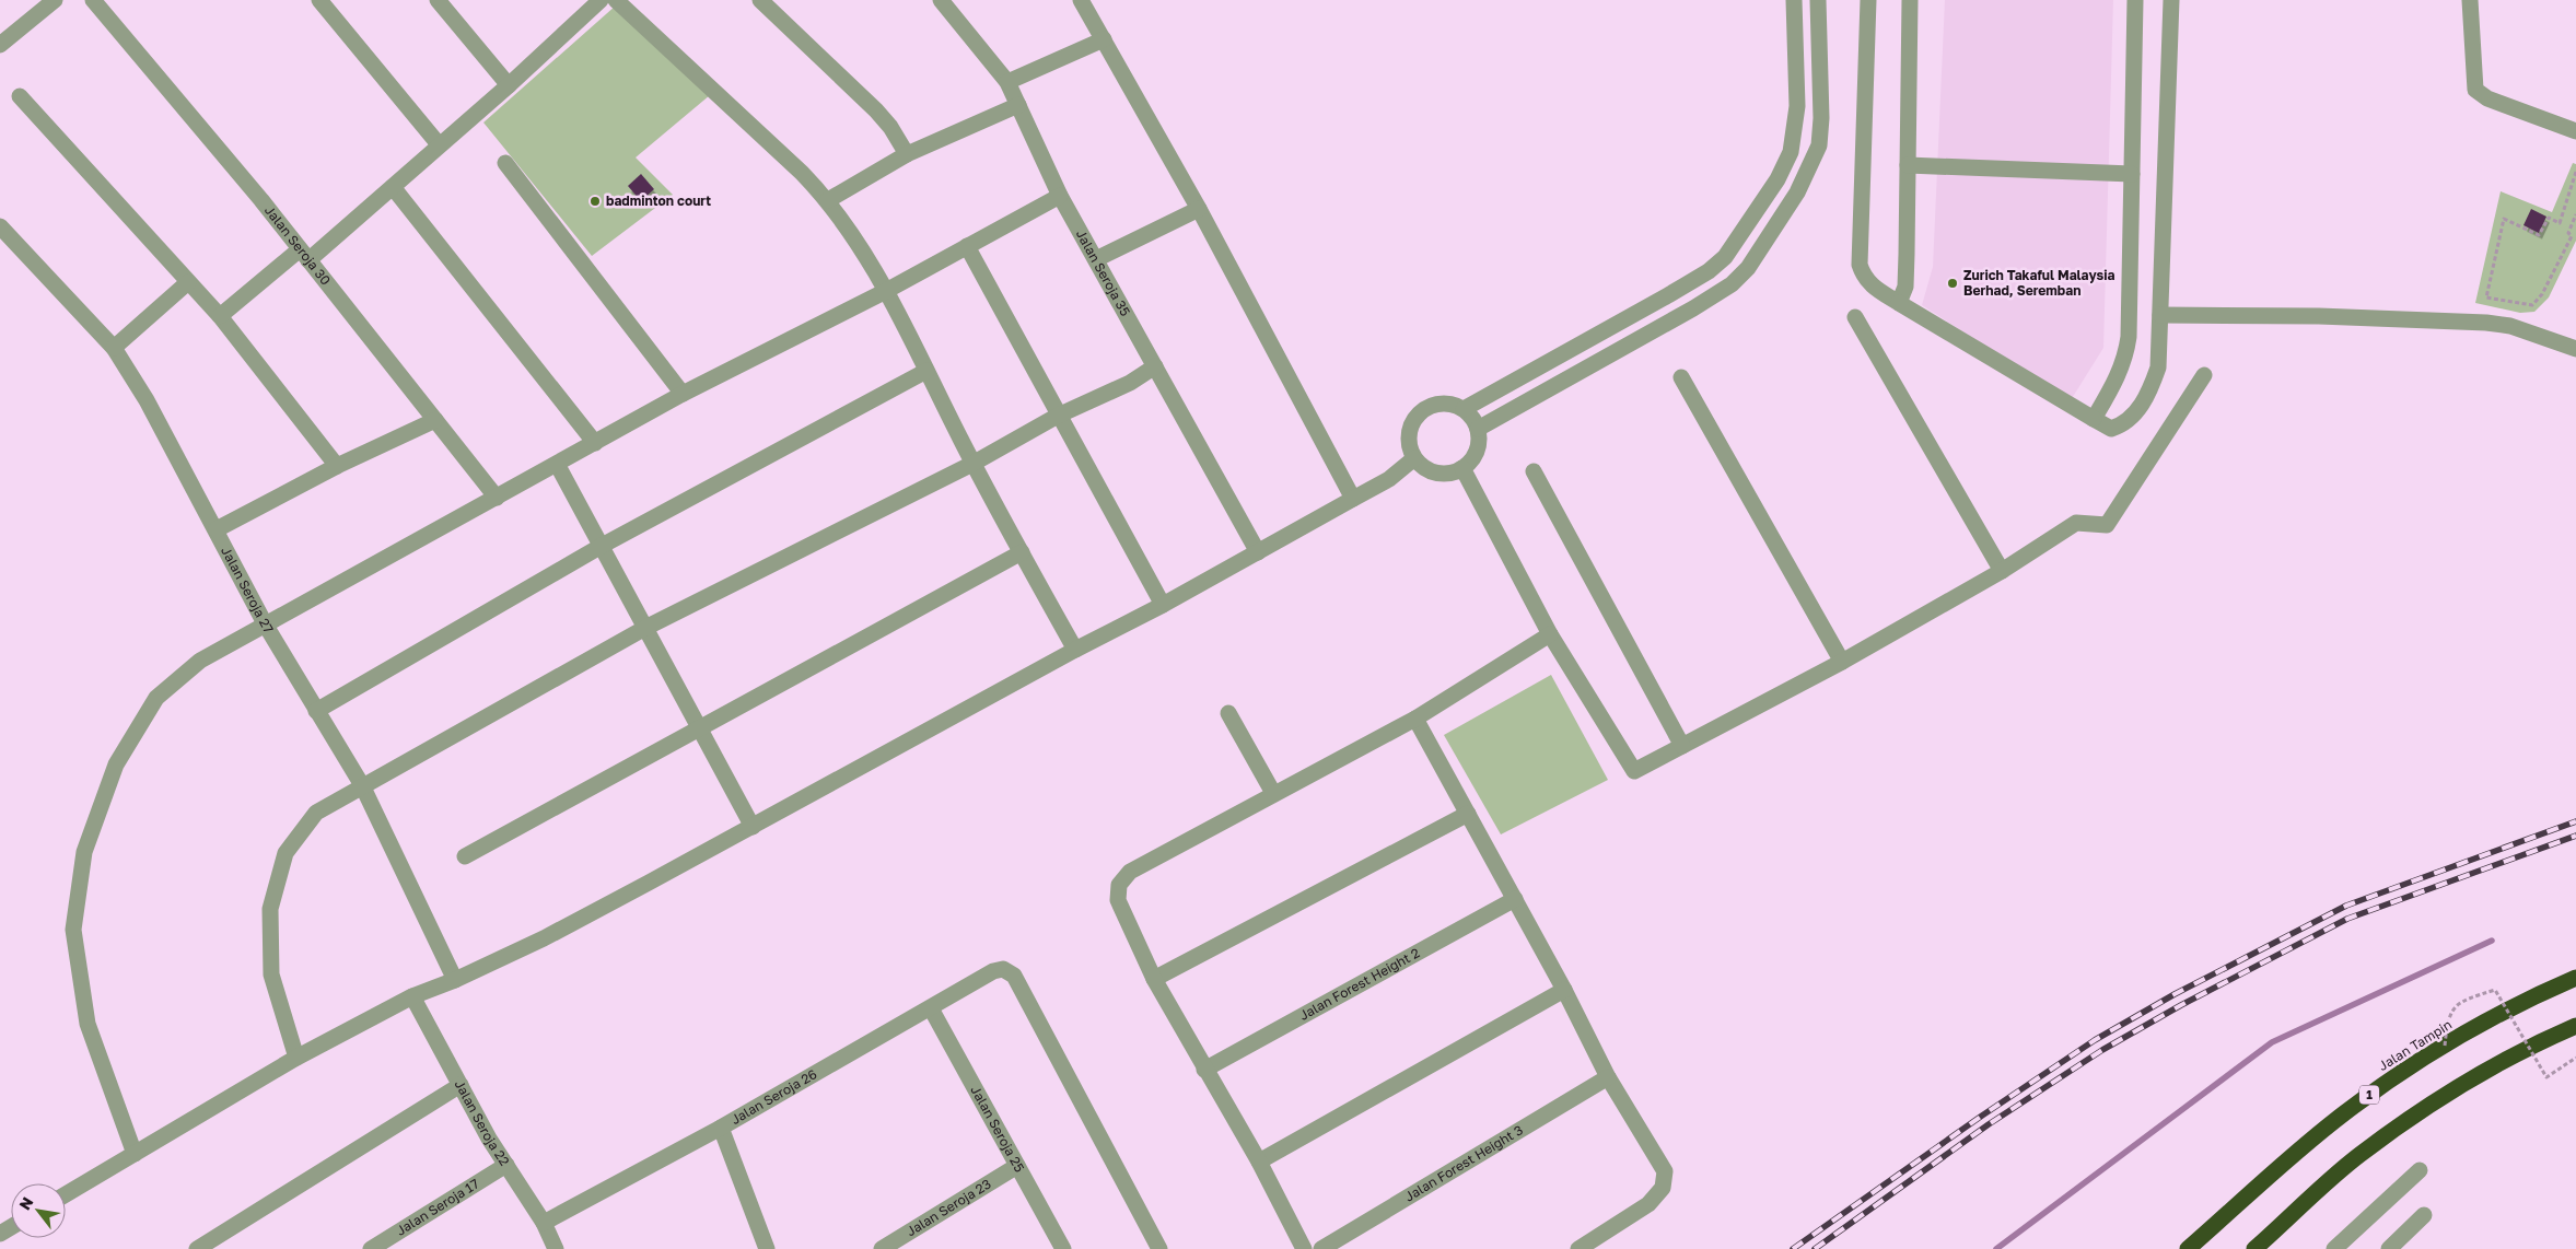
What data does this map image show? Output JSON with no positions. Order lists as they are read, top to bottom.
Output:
{
  "streets": {
    "highway": ["Jalan Tampin", "1"],
    "street": [
      "Jalan Seroja 30",
      "Jalan Seroja 35",
      "Jalan Seroja 27",
      "Jalan Forest Height 2",
      "Jalan Seroja 26",
      "Jalan Seroja 22",
      "Jalan Seroja 25",
      "Jalan Forest Height 3",
      "Jalan Seroja 17",
      "Jalan Seroja 23"
    ]
  },
  "crossings": [
    ["Jalan Seroja 26", "Jalan Seroja 22"],
    ["Jalan Seroja 26", "Jalan Seroja 25"],
    ["Jalan Seroja 22", "Jalan Seroja 17"],
    ["Jalan Seroja 25", "Jalan Seroja 23"]
  ],
  "places": ["badminton court", "Zurich Takaful Malaysia Berhad, Seremban"],
  "north": "top left"
}
